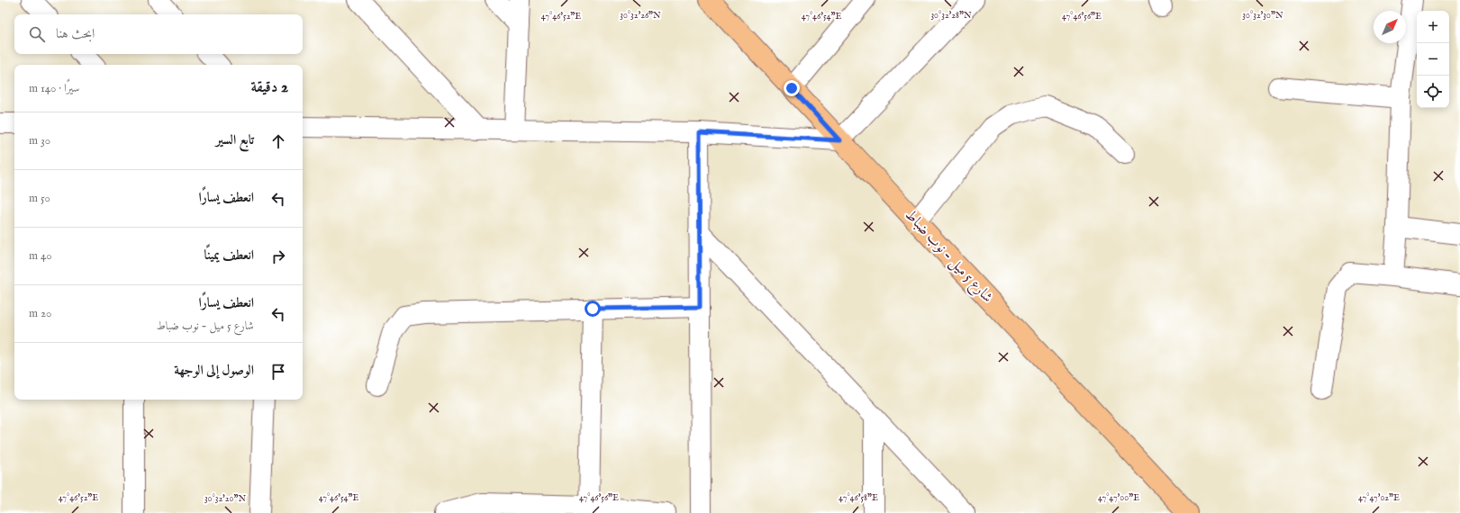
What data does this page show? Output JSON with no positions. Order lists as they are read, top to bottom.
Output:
{
  "streets": {
    "main road": ["شارع 5 ميل - نوب ضباط"]
  },
  "north": "top right",
  "page": {
    "map_buttons": ["+", "−"],
    "search": "ابحث هنا",
    "heading": ["2 دقيقة", "سيرًا · 140 m"],
    "list": [
      ["تابع السير", "30 m"],
      ["انعطف يسارًا", "50 m"],
      ["انعطف يمينًا", "40 m"],
      ["انعطف يسارًا", "شارع 5 ميل - نوب ضباط", "20 m"],
      "الوصول إلى الوجهة"
    ]
  },
  "coordinates": [
    "30°32'26\"N",
    "30°32'28\"N",
    "30°32'30\"N",
    "47°46'52\"E",
    "47°46'54\"E",
    "47°46'56\"E",
    "47°46'58\"E",
    "47°47'00\"E",
    "47°47'02\"E",
    "30°32'20\"N"
  ]
}
